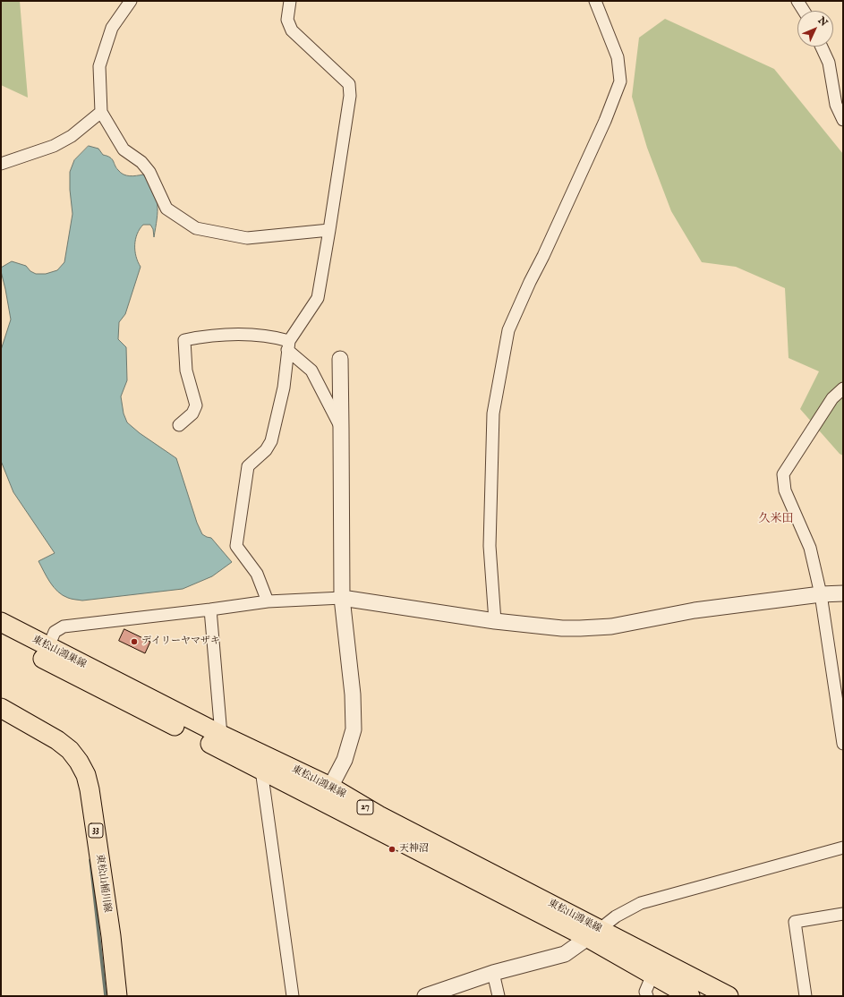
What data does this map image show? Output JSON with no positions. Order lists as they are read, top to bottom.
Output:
{
  "streets": {
    "main road": [
      "東松山鴻巣線",
      "27",
      "33",
      "東松山桶川線"
    ]
  },
  "districts": ["久米田"],
  "places": ["デイリーヤマザキ", "天神沼"],
  "north": "top right"
}
